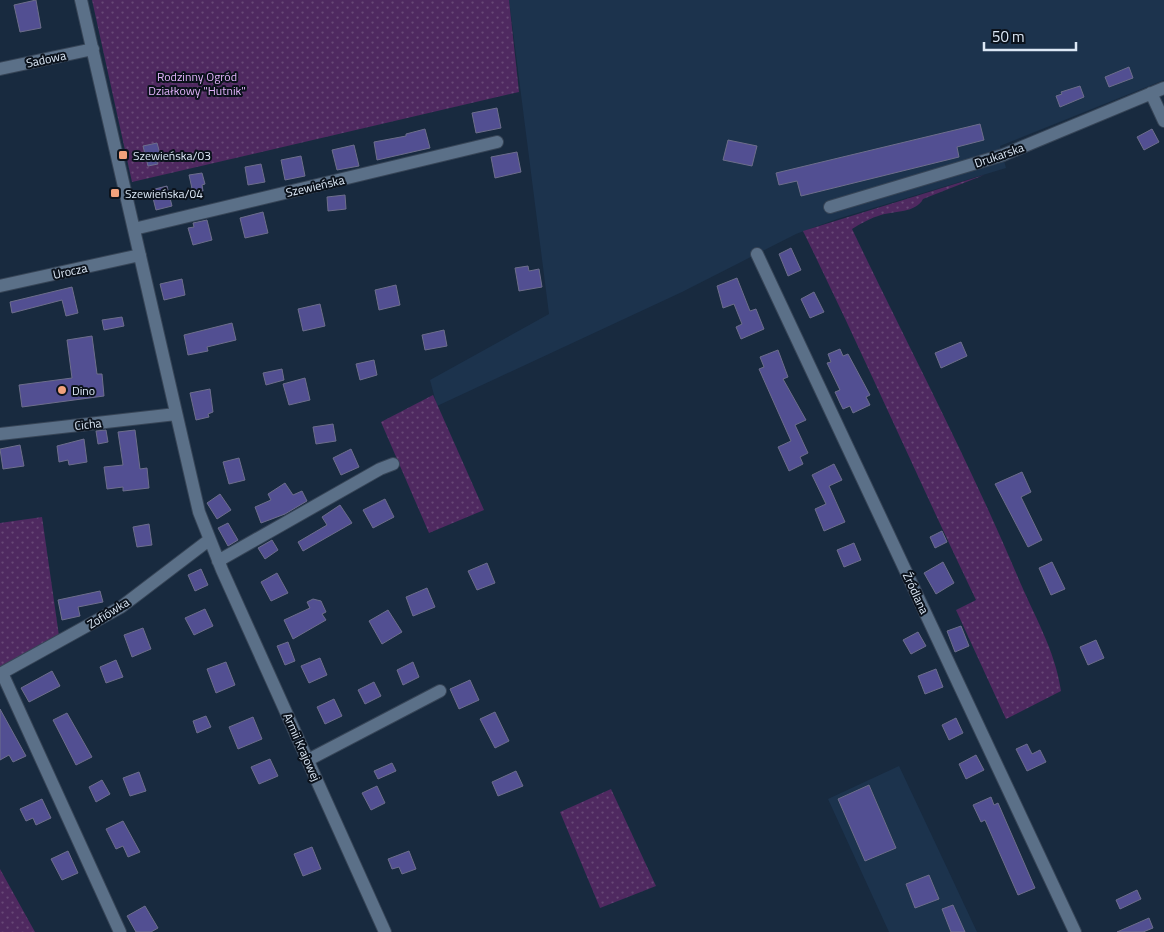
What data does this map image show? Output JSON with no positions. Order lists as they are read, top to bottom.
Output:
{
  "streets": {
    "street": [
      "Sadowa",
      "Drukarska",
      "Szewieńska",
      "Urocza",
      "Cicha",
      "Źródlana",
      "Zofiówka",
      "Armii Krajowej"
    ]
  },
  "crossings": [
    ["Zofiówka", "Armii Krajowej"]
  ],
  "parks": ["Rodzinny Ogród Działkowy \"Hutnik\""],
  "places": {
    "transit": ["Szewieńska/03", "Szewieńska/04"],
    "other": ["Dino"]
  },
  "scale_bar": "50 m"
}
